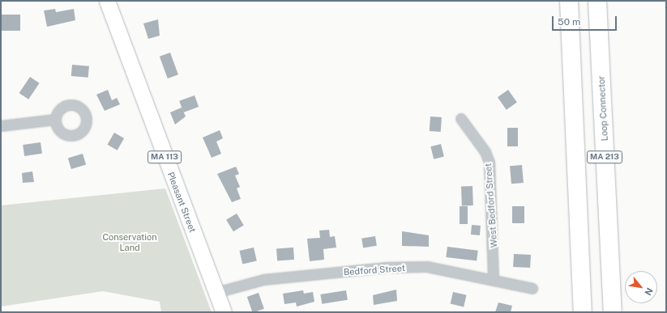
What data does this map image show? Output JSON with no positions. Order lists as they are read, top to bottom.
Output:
{
  "streets": {
    "highway": ["Loop Connector", "MA 213"],
    "main road": ["MA 113", "Pleasant Street"],
    "street": ["West Bedford Street", "Bedford Street"]
  },
  "crossings": [
    ["Pleasant Street", "Bedford Street"],
    ["West Bedford Street", "Bedford Street"]
  ],
  "parks": ["Conservation Land"],
  "scale_bar": "50 m",
  "north": "bottom right"
}
